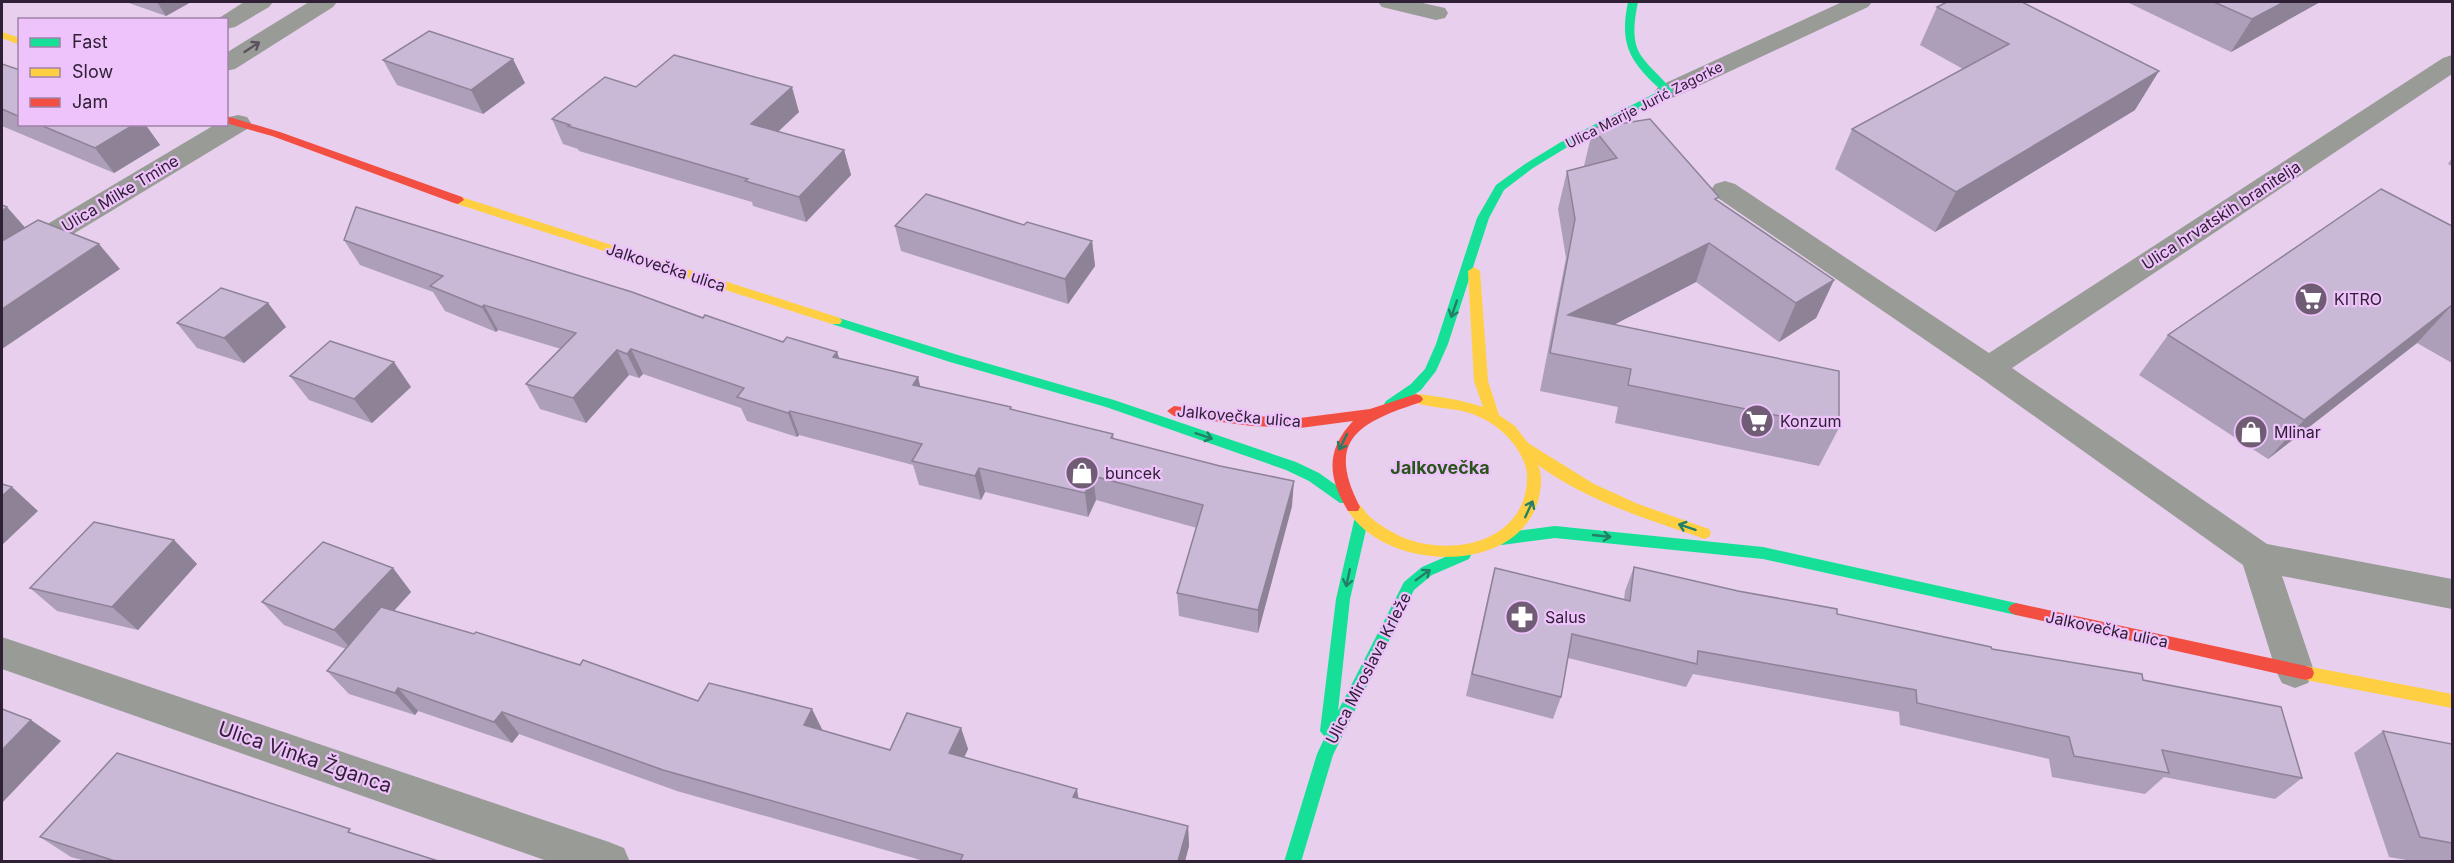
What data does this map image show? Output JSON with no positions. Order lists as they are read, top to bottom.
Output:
{
  "streets": {
    "main road": ["Ulica Marije Jurić Zagorke", "Jalkovečka ulica", "Ulica Miroslava Krleže"],
    "street": ["Ulica Milke Tmine", "Ulica hrvatskih branitelja", "Ulica Vinka Žganca"]
  },
  "crossings": [
    ["Ulica Marije Jurić Zagorke", "Jalkovečka ulica"],
    ["Ulica Marije Jurić Zagorke", "Ulica Miroslava Krleže"],
    ["Jalkovečka ulica", "Ulica Miroslava Krleže"]
  ],
  "districts": ["Jalkovečka"],
  "places": {
    "supermarket": ["KITRO", "Konzum"],
    "shop": ["Mlinar", "buncek"],
    "pharmacy": ["Salus"]
  },
  "legend": ["Fast", "Slow", "Jam"]
}
